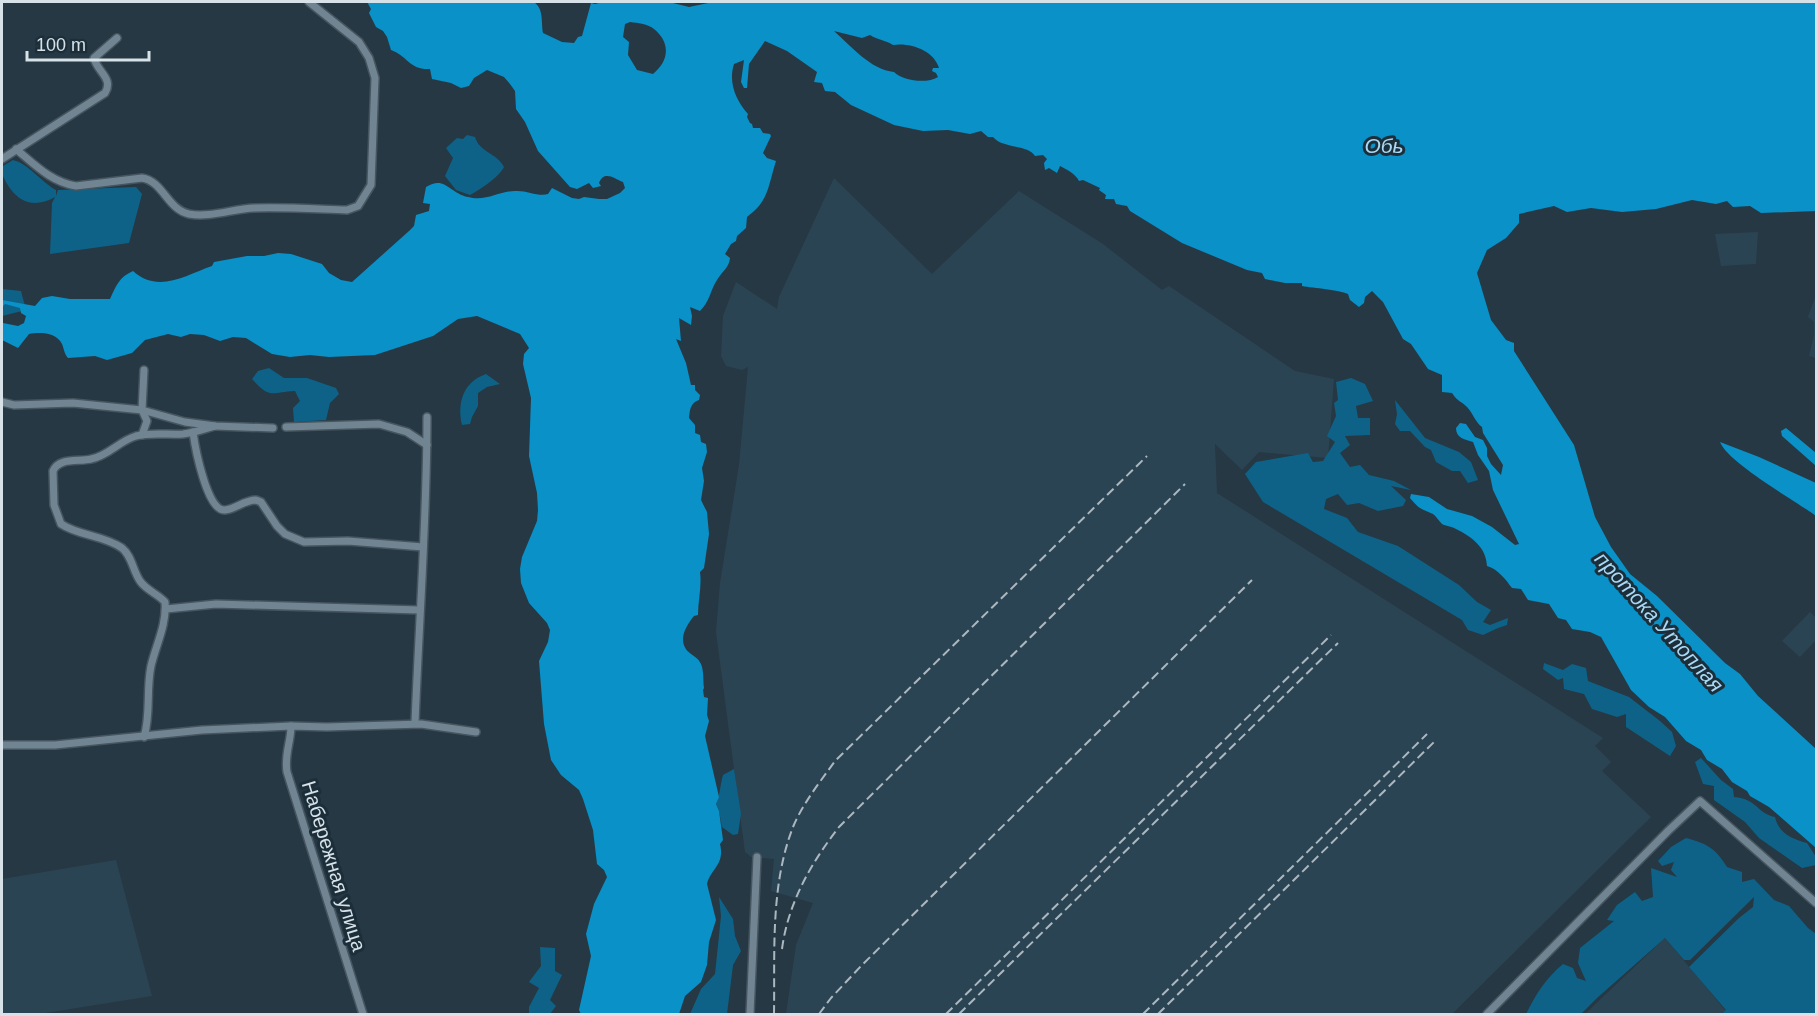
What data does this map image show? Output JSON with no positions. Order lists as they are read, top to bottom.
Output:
{
  "streets": {
    "street": ["Набережная улица"]
  },
  "water": ["Обь", "протока Утоплая"],
  "scale_bar": "100 m"
}
